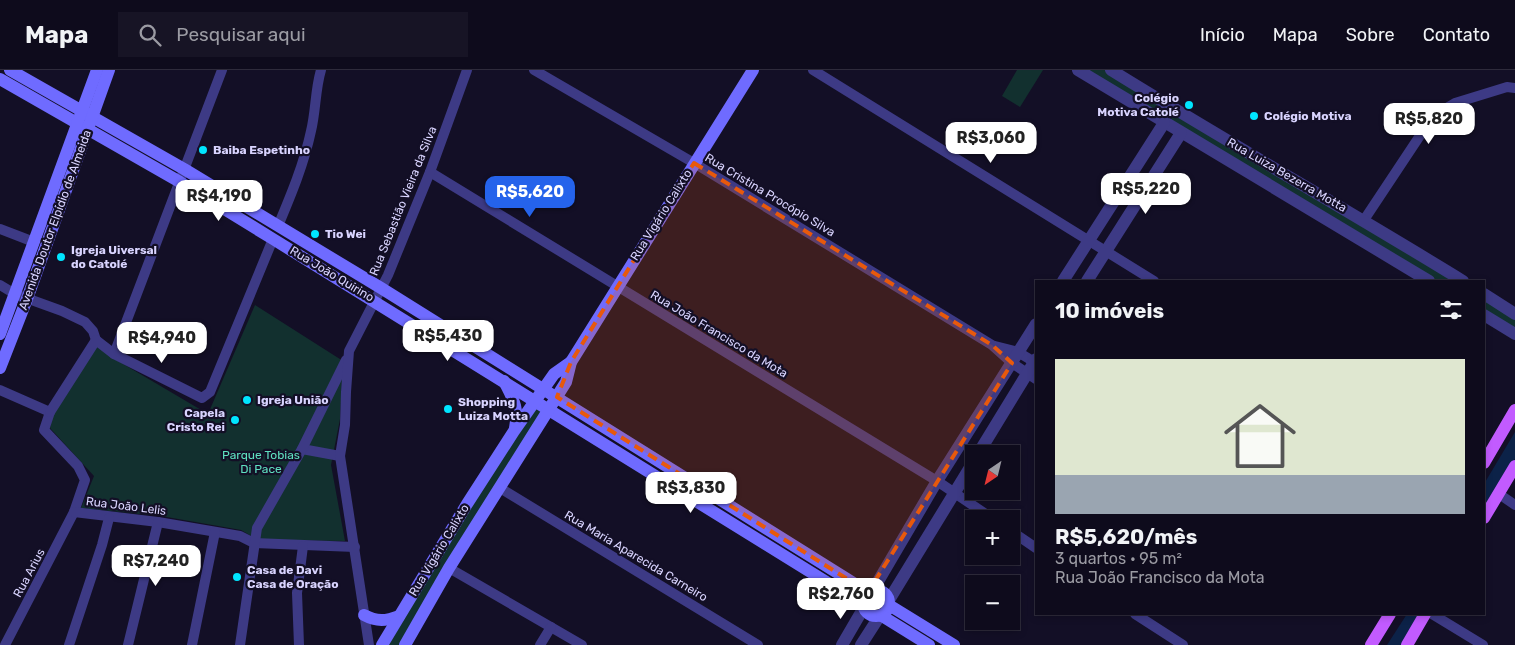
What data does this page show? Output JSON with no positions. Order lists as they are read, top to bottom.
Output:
{
  "streets": {
    "main road": ["Rua Vigário Calixto", "Avenida Doutor Elpídio de Almeida", "Rua João Quirino"],
    "street": [
      "Rua Luiza Bezerra Motta",
      "Rua Cristina Procópio Silva",
      "Rua Sebastião Vieira da Silva",
      "Rua João Francisco da Mota",
      "Rua João Lelis",
      "Rua Maria Aparecida Carneiro",
      "Rua Arius"
    ]
  },
  "crossings": [
    ["Rua Cristina Procópio Silva", "Rua Vigário Calixto"],
    ["Rua Sebastião Vieira da Silva", "Rua João Quirino"],
    ["Rua Sebastião Vieira da Silva", "Rua João Francisco da Mota"],
    ["Rua Sebastião Vieira da Silva", "Rua João Lelis"],
    ["Rua Vigário Calixto", "Rua João Quirino"],
    ["Rua Vigário Calixto", "Rua João Francisco da Mota"],
    ["Rua Vigário Calixto", "Rua Maria Aparecida Carneiro"],
    ["Avenida Doutor Elpídio de Almeida", "Rua João Quirino"],
    ["Rua João Lelis", "Rua Arius"]
  ],
  "parks": ["Parque Tobias Di Pace"],
  "places": [
    "Colégio Motiva Catolé",
    "Colégio Motiva",
    "Baiba Espetinho",
    "Tio Wei",
    "Igreja Uiversal do Catolé",
    "Igreja União",
    "Shopping Luiza Motta",
    "Capela Cristo Rei",
    "Casa de Davi Casa de Oração"
  ],
  "north": "bottom left",
  "page": {
    "header": "Mapa",
    "search": "Pesquisar aqui",
    "nav": [
      "Início",
      "Mapa",
      "Sobre",
      "Contato"
    ],
    "price": [
      "R$5,820",
      "R$3,060",
      "R$5,220",
      "R$5,620",
      "R$4,190",
      "R$5,430",
      "R$4,940",
      "R$3,830",
      "R$7,240",
      "R$2,760"
    ],
    "heading": "10 imóveis",
    "list": [
      {
        "name": "R$5,620/mês",
        "note": "3 quartos · 95 m² · Rua João Francisco da Mota"
      }
    ],
    "map_buttons": ["+", "−"]
  }
}
